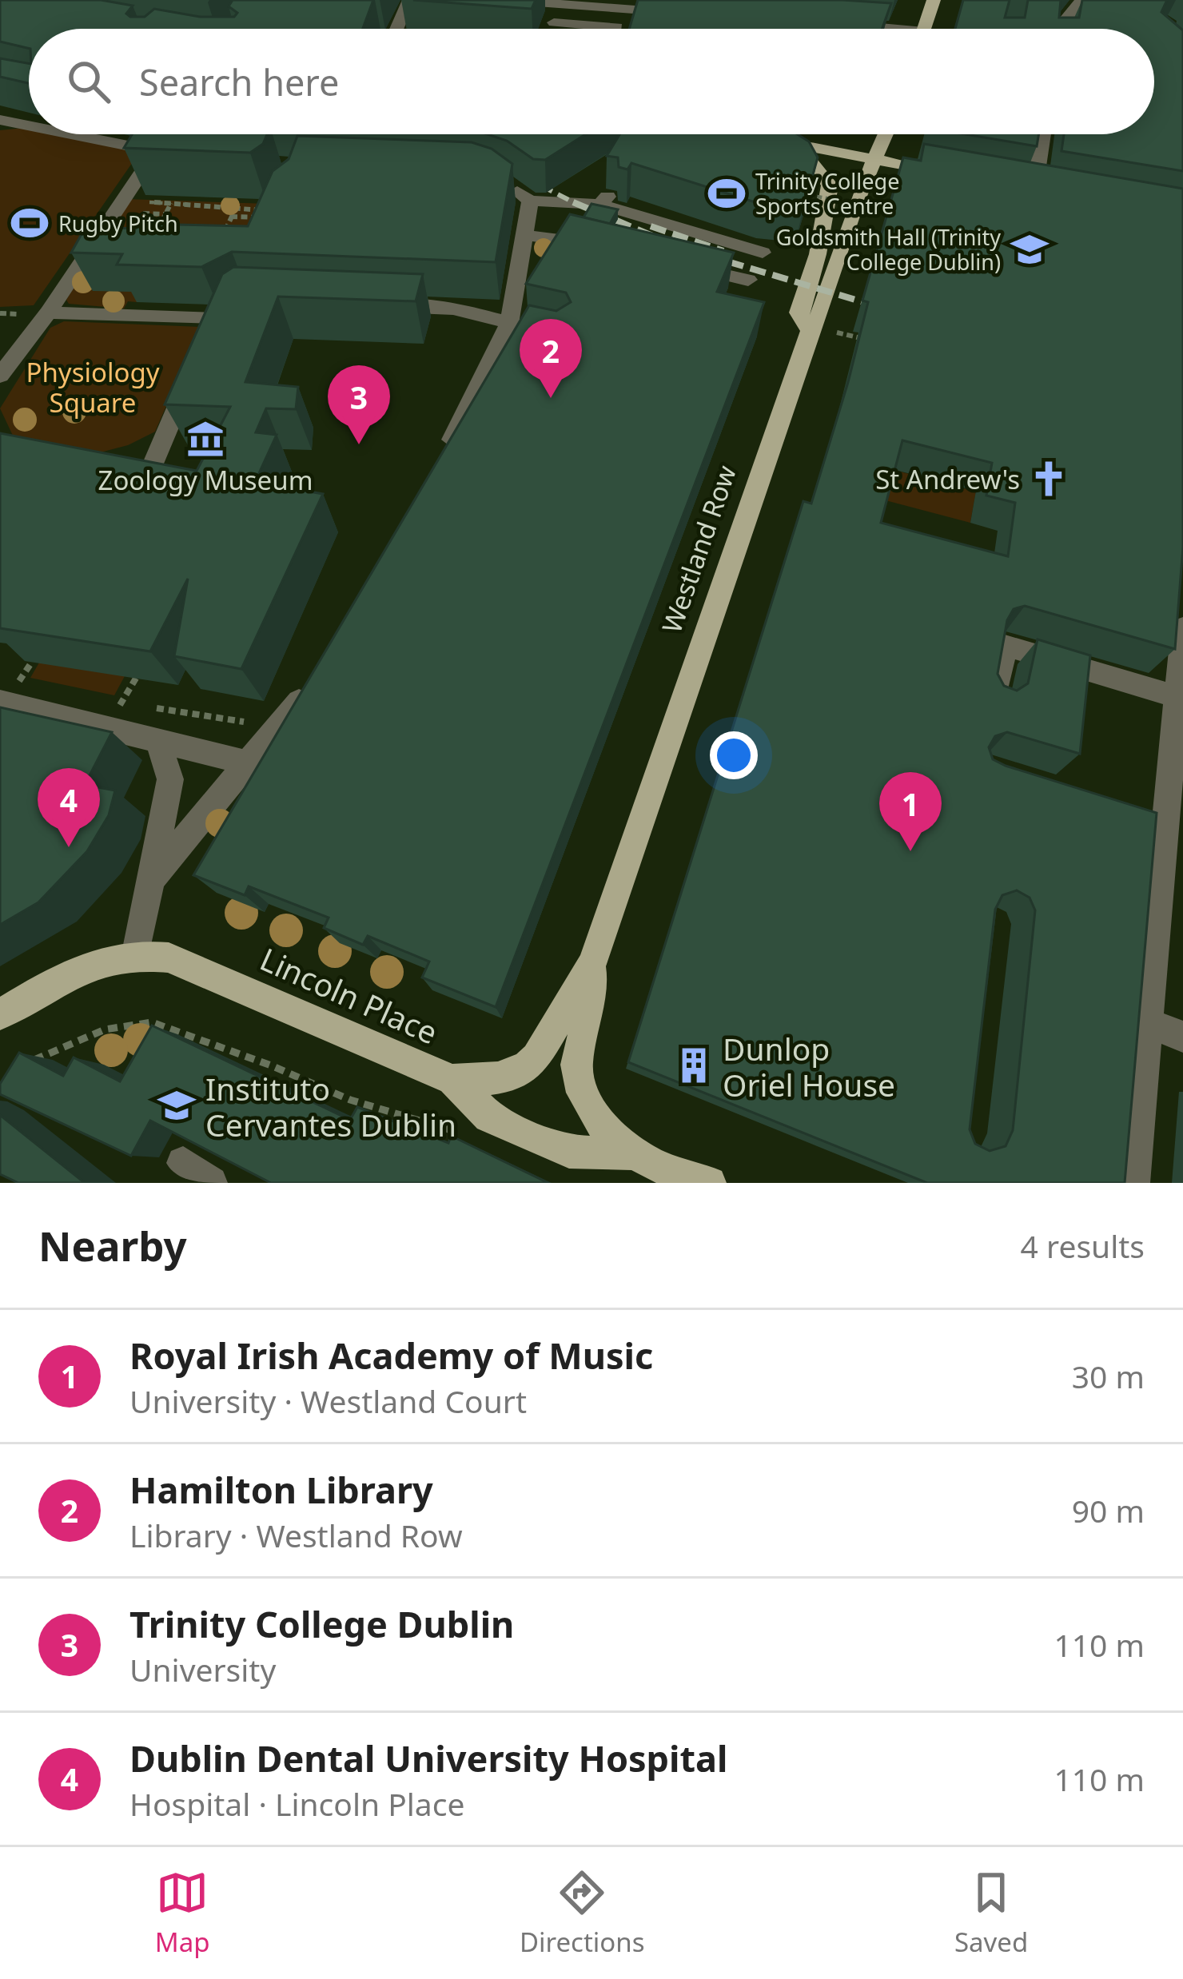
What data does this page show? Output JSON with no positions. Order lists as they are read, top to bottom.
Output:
{
  "streets": {
    "main road": ["Westland Row", "Lincoln Place"]
  },
  "crossings": [
    ["Westland Row", "Lincoln Place"]
  ],
  "parks": ["Physiology Square"],
  "places": {
    "sports": ["Trinity College Sports Centre", "Rugby Pitch"],
    "school or university": ["Goldsmith Hall (Trinity College Dublin)", "Instituto Cervantes Dublin"],
    "museum": ["Zoology Museum"],
    "church": ["St Andrew's"],
    "building": ["Dunlop Oriel House"]
  },
  "page": {
    "search": "Search here",
    "pins": [
      "2",
      "3",
      "4",
      "1"
    ],
    "heading": ["Nearby", "4 results"],
    "list": [
      {
        "mark": "1",
        "name": "Royal Irish Academy of Music",
        "note": "University · Westland Court",
        "value": "30 m"
      },
      {
        "mark": "2",
        "name": "Hamilton Library",
        "note": "Library · Westland Row",
        "value": "90 m"
      },
      {
        "mark": "3",
        "name": "Trinity College Dublin",
        "note": "University",
        "value": "110 m"
      },
      {
        "mark": "4",
        "name": "Dublin Dental University Hospital",
        "note": "Hospital · Lincoln Place",
        "value": "110 m"
      }
    ],
    "nav": ["Map", "Directions", "Saved"]
  }
}
